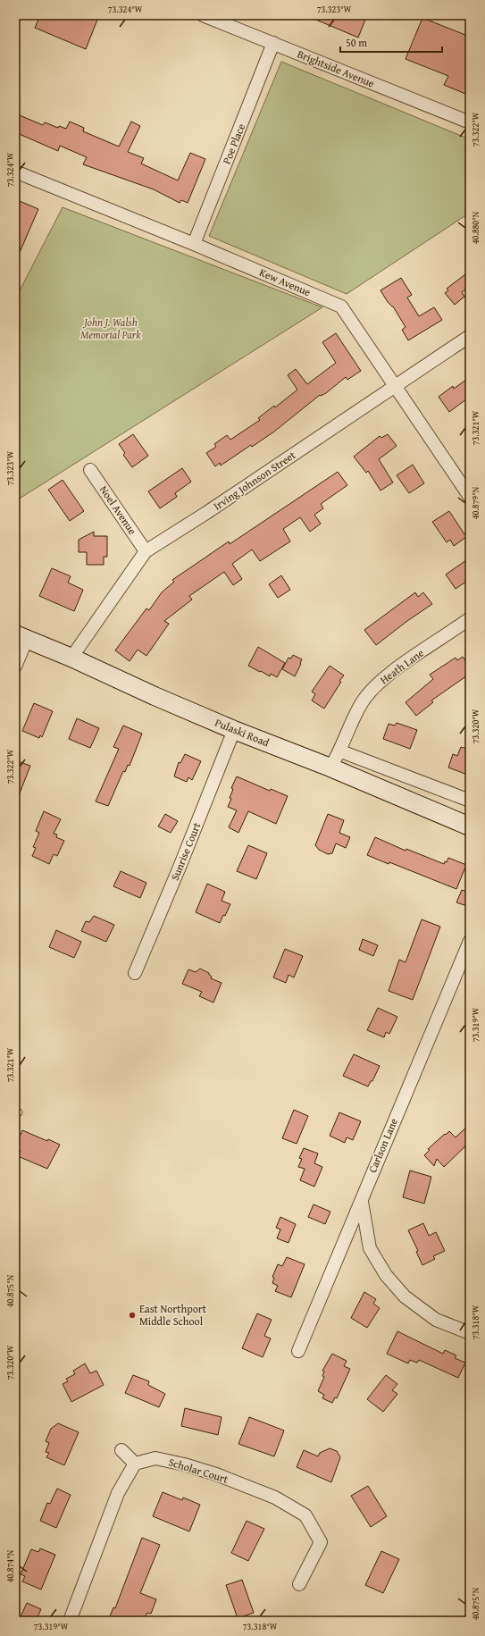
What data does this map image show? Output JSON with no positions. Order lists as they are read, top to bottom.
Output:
{
  "streets": {
    "main road": ["Pulaski Road"],
    "street": [
      "Brightside Avenue",
      "Poe Place",
      "Kew Avenue",
      "Irving Johnson Street",
      "Noel Avenue",
      "Heath Lane",
      "Sunrise Court",
      "Carlson Lane",
      "Scholar Court"
    ]
  },
  "crossings": [
    ["Brightside Avenue", "Poe Place"],
    ["Poe Place", "Kew Avenue"],
    ["Kew Avenue", "Irving Johnson Street"],
    ["Irving Johnson Street", "Noel Avenue"],
    ["Irving Johnson Street", "Pulaski Road"],
    ["Heath Lane", "Pulaski Road"],
    ["Pulaski Road", "Sunrise Court"]
  ],
  "parks": ["John J. Walsh Memorial Park"],
  "places": ["East Northport Middle School"],
  "scale_bar": "50 m",
  "coordinates": [
    "73.324°W",
    "73.323°W",
    "73.322°W",
    "40.880°N",
    "73.321°W",
    "40.879°N",
    "73.320°W",
    "73.319°W",
    "40.875°N",
    "73.318°W",
    "40.874°N"
  ]
}
